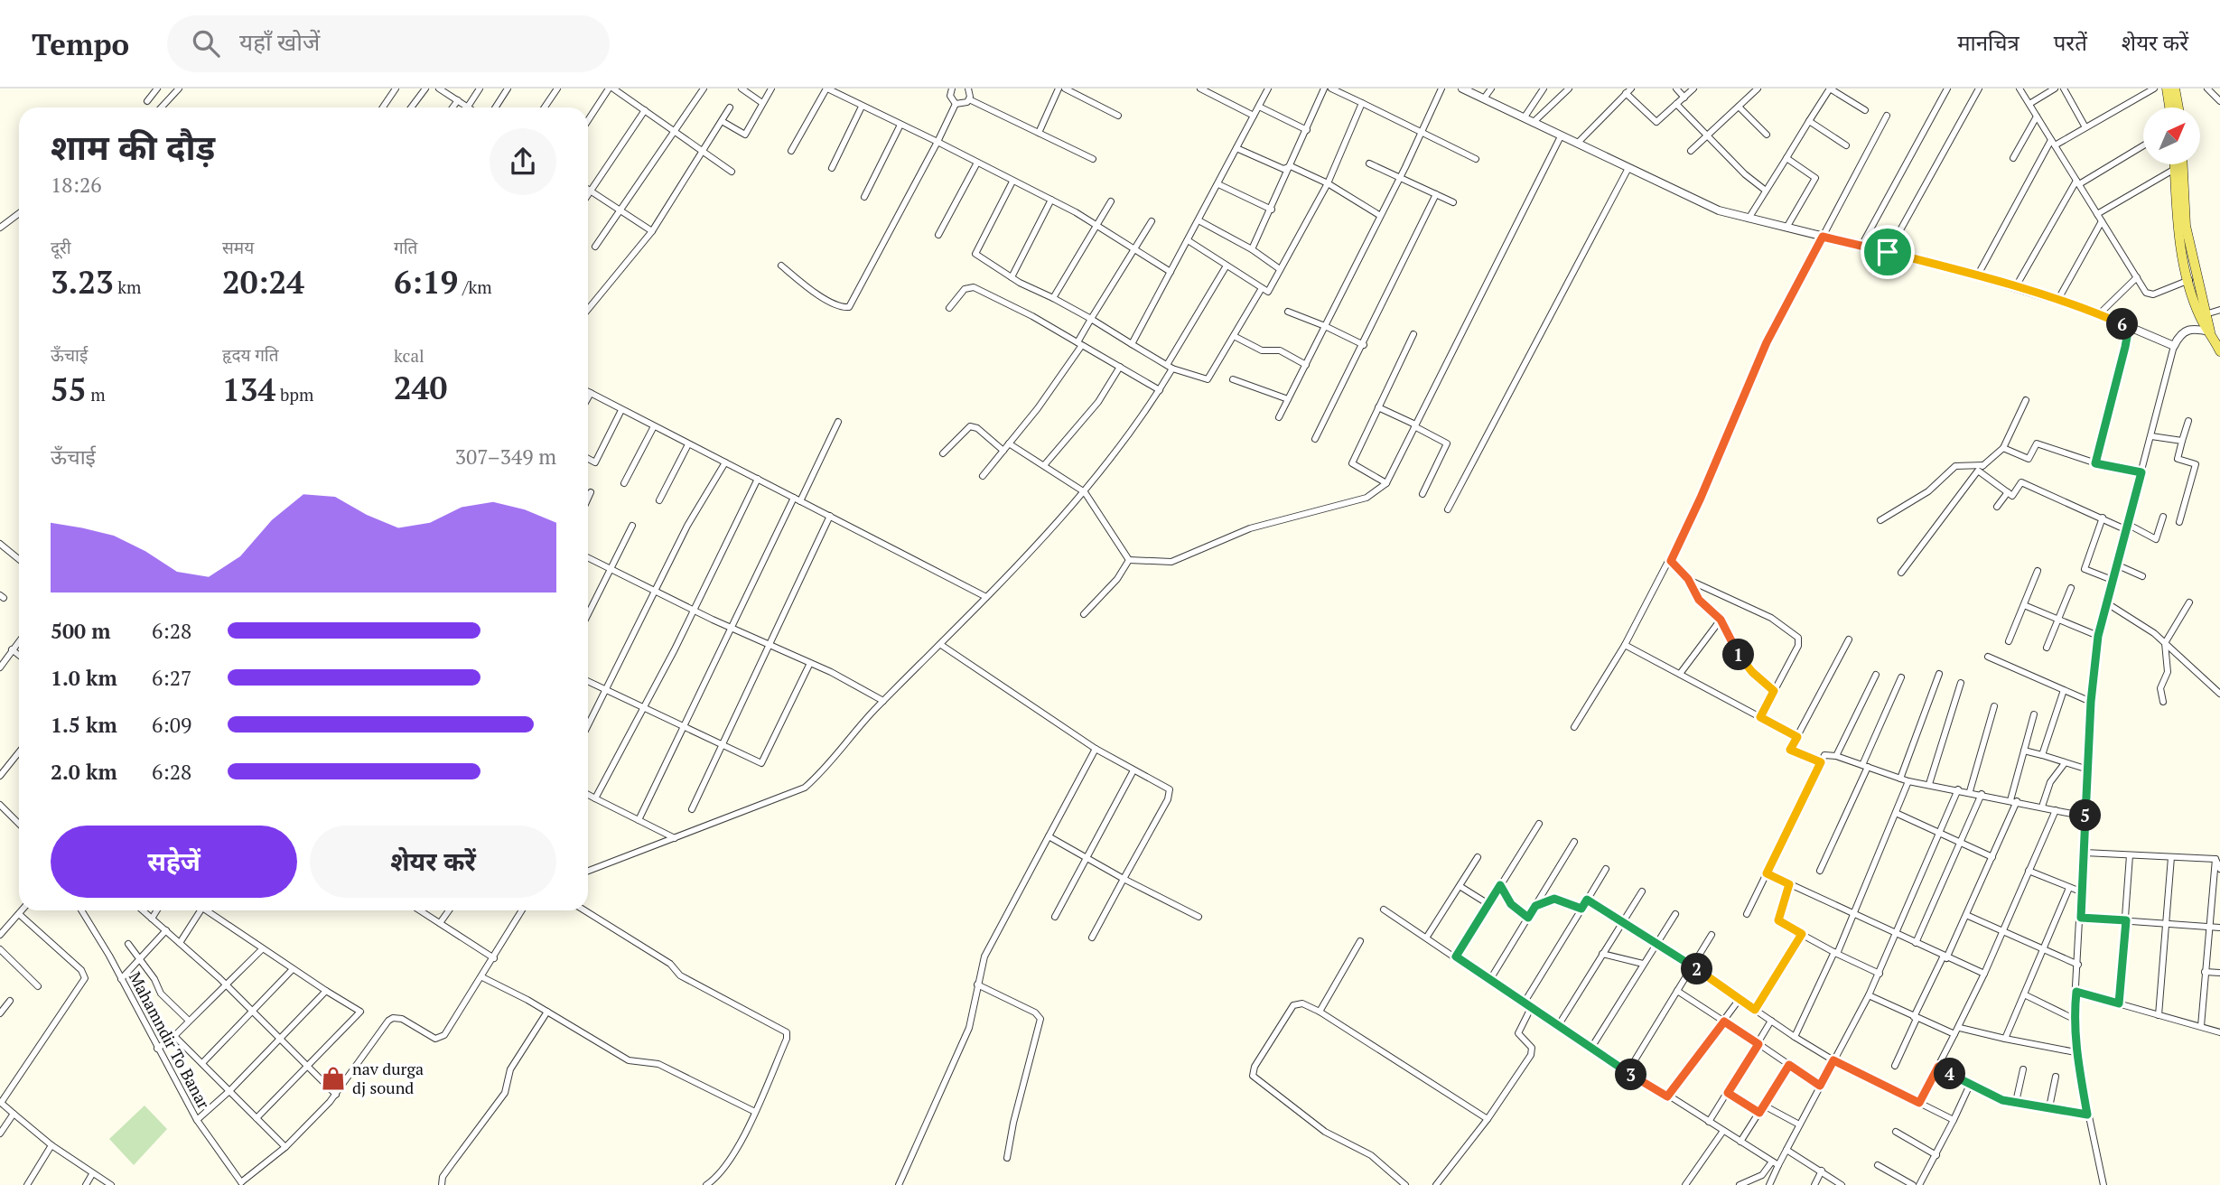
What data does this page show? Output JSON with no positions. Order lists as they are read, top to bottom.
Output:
{
  "streets": {
    "street": ["Mahamndir To Banar"]
  },
  "places": {
    "shop": ["nav durga dj sound"]
  },
  "north": "top right",
  "page": {
    "header": "Tempo",
    "search": "यहाँ खोजें",
    "nav": ["मानचित्र", "परतें", "शेयर करें"],
    "heading": ["शाम की दौड़", "18:26"],
    "stats": [
      ["दूरी", "3.23 km"],
      ["समय", "20:24"],
      ["गति", "6:19 /km"],
      ["ऊँचाई", "55 m"],
      ["हृदय गति", "134 bpm"],
      ["kcal", "240"]
    ],
    "pins": [
      "6",
      "1",
      "5",
      "2",
      "4",
      "3"
    ],
    "chart": ["ऊँचाई", "307–349 m"],
    "list": [
      {
        "name": "500 m",
        "note": "6:28"
      },
      {
        "name": "1.0 km",
        "note": "6:27"
      },
      {
        "name": "1.5 km",
        "note": "6:09"
      },
      {
        "name": "2.0 km",
        "note": "6:28"
      }
    ],
    "buttons": ["सहेजें", "शेयर करें"]
  }
}
